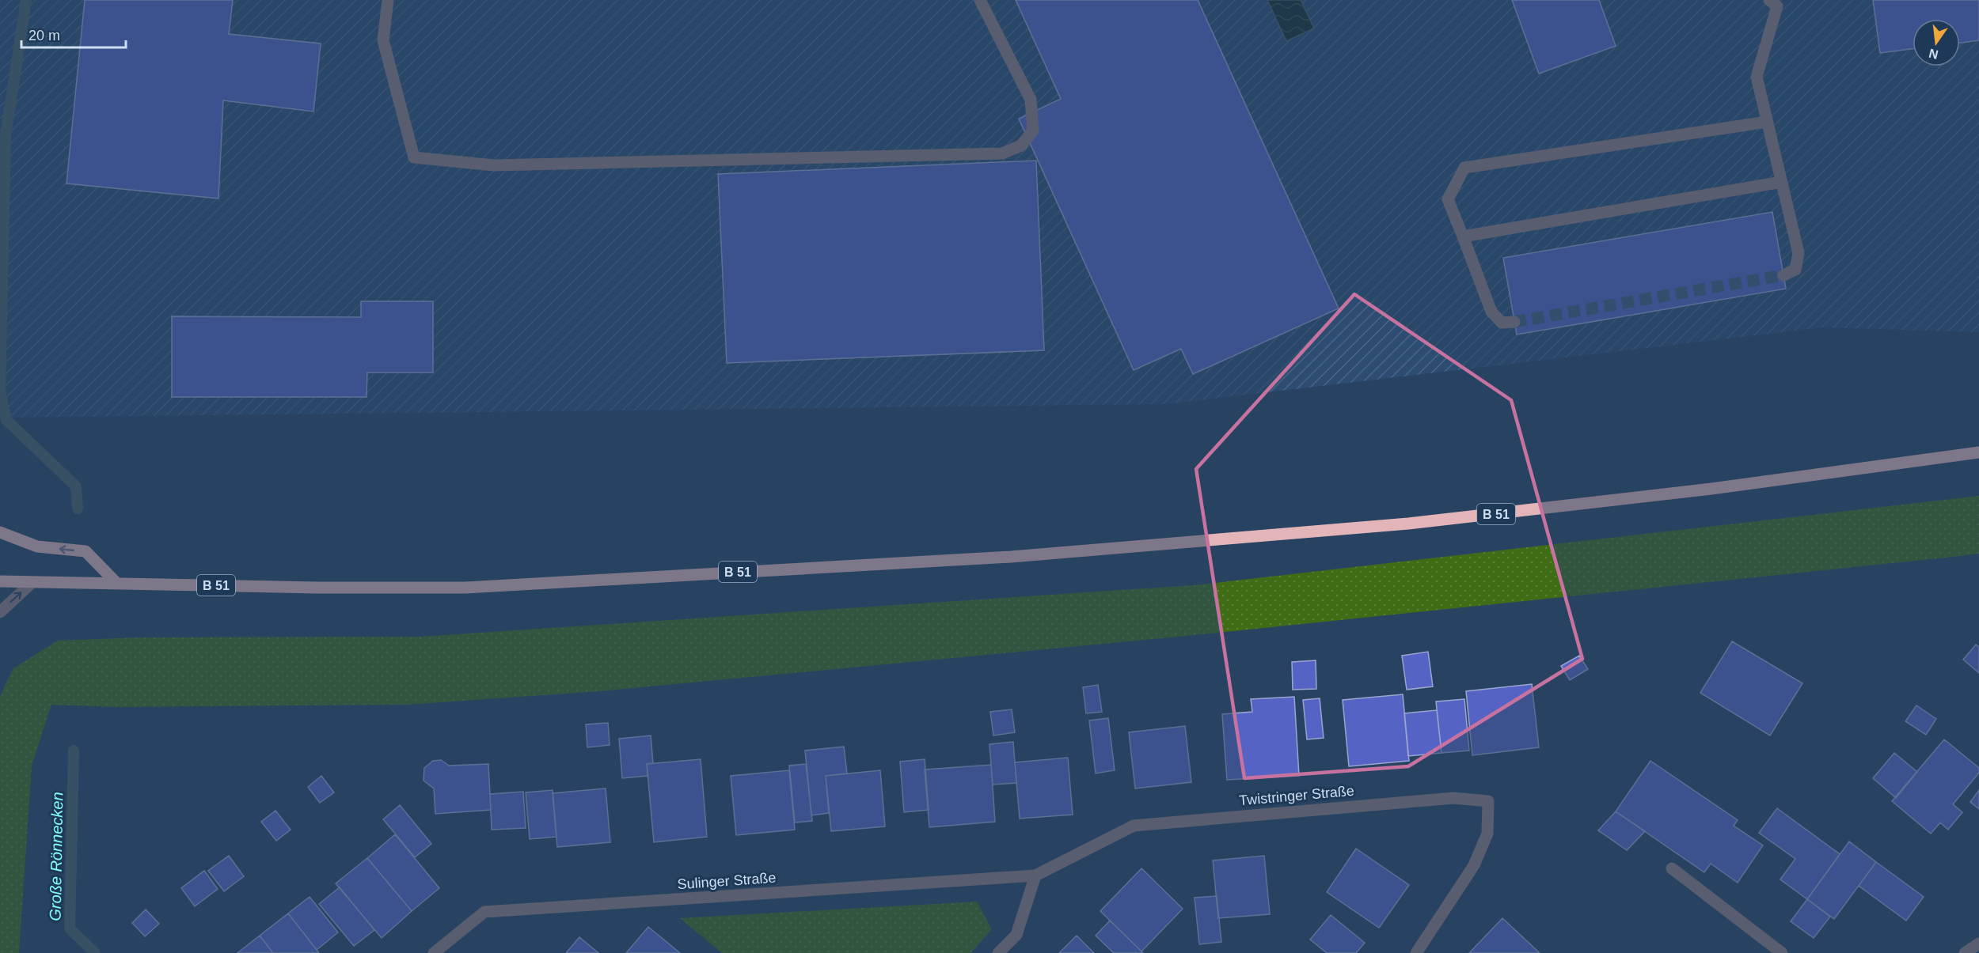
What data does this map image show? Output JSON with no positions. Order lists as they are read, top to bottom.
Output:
{
  "streets": {
    "main road": ["B 51"],
    "street": ["Twistringer Straße", "Sulinger Straße"]
  },
  "crossings": [
    ["Twistringer Straße", "Sulinger Straße"]
  ],
  "water": ["Große Rönnecken"],
  "scale_bar": "20 m",
  "north": "bottom"
}
